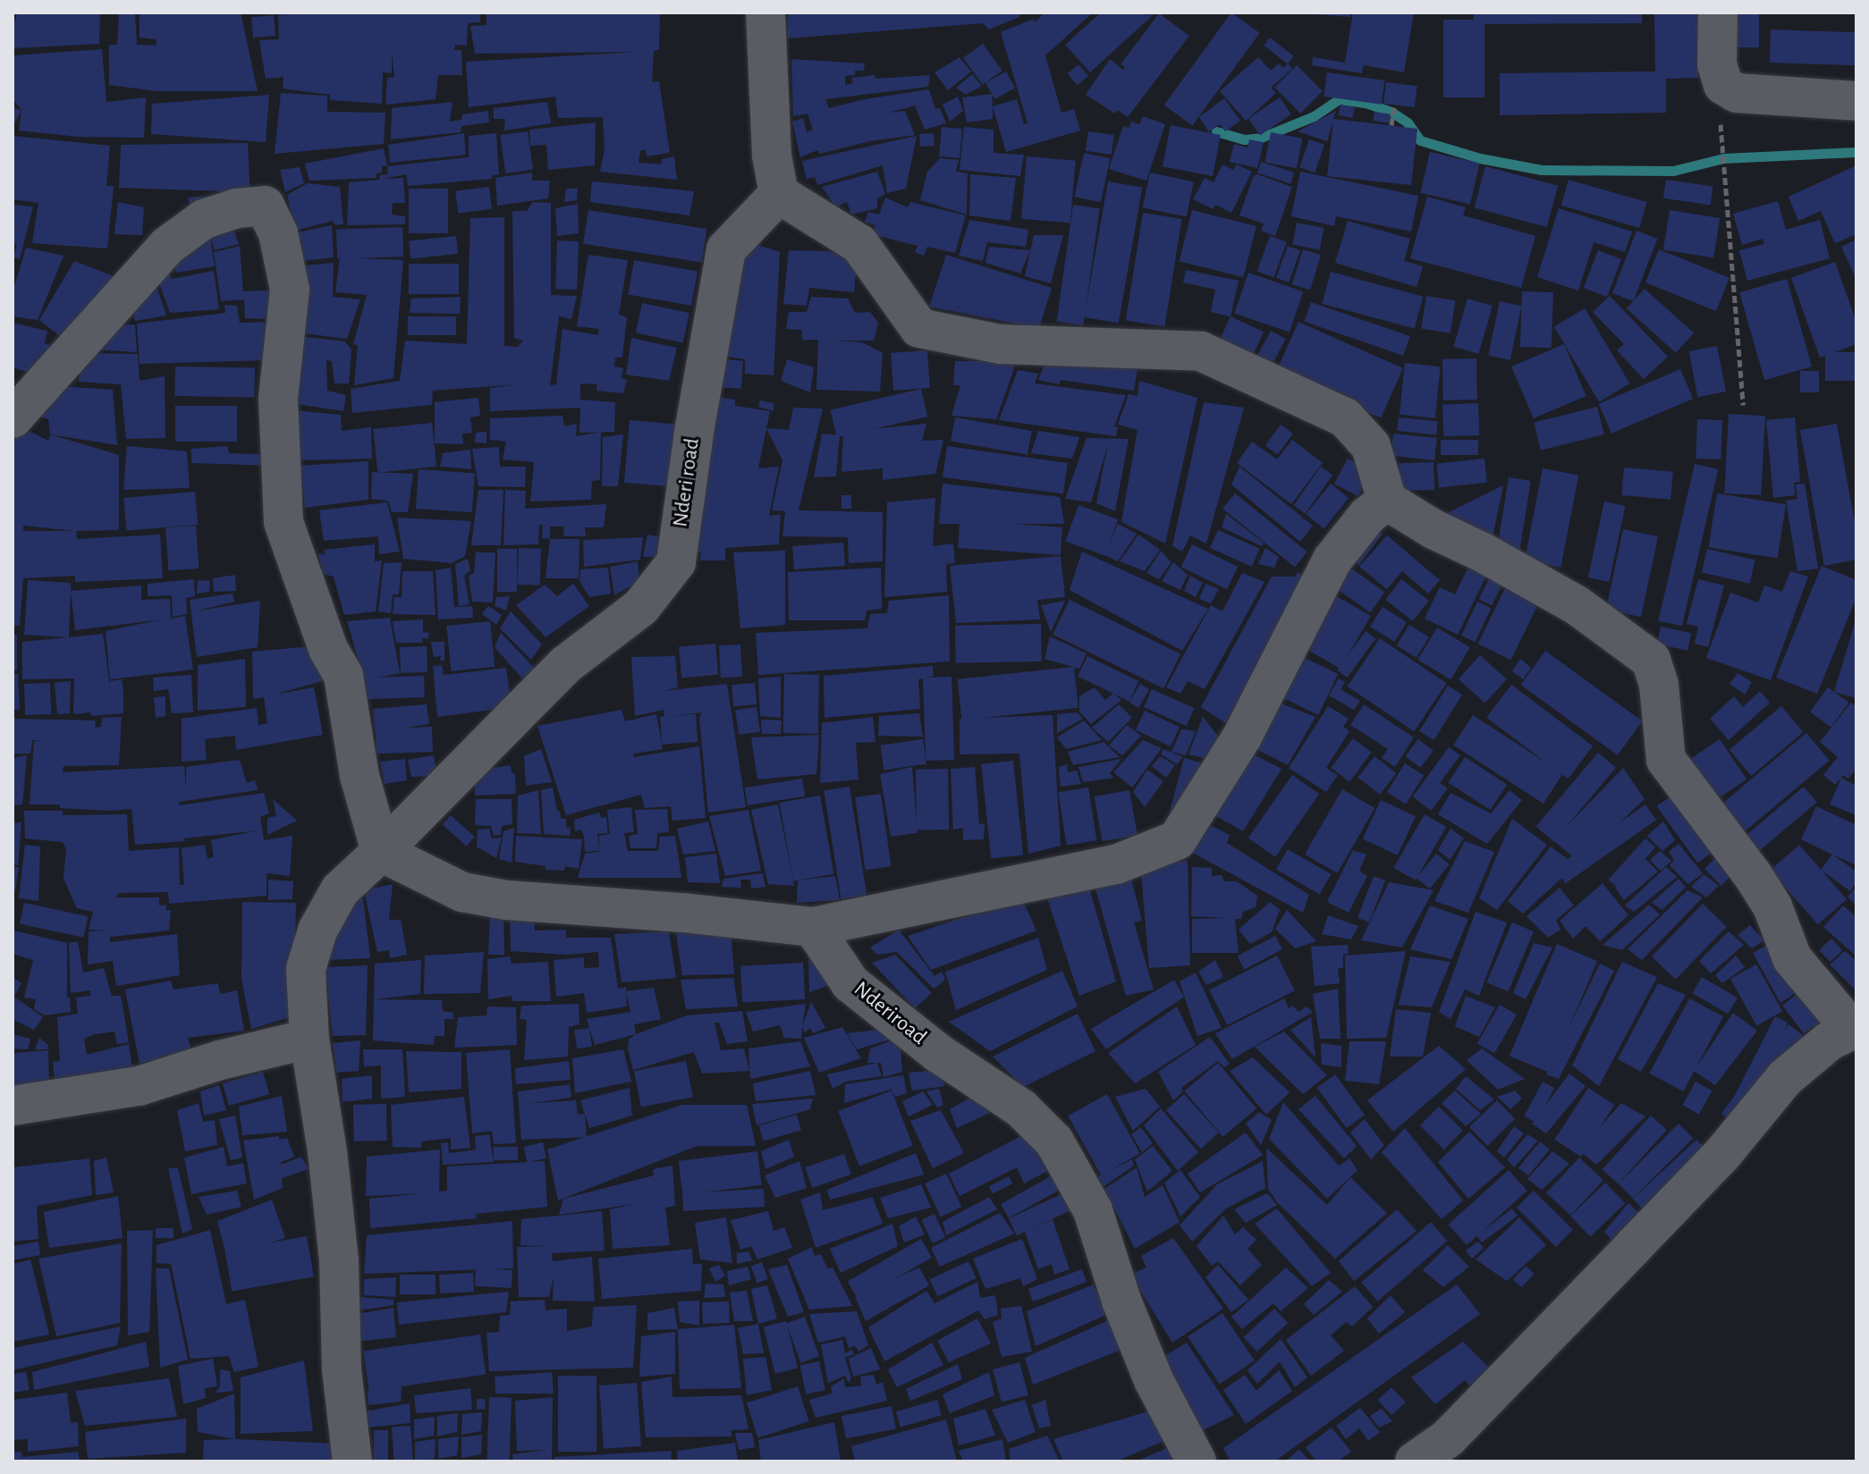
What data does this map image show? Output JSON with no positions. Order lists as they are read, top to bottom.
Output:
{
  "streets": {
    "street": ["Nderi road", "Nderiroad"]
  }
}
